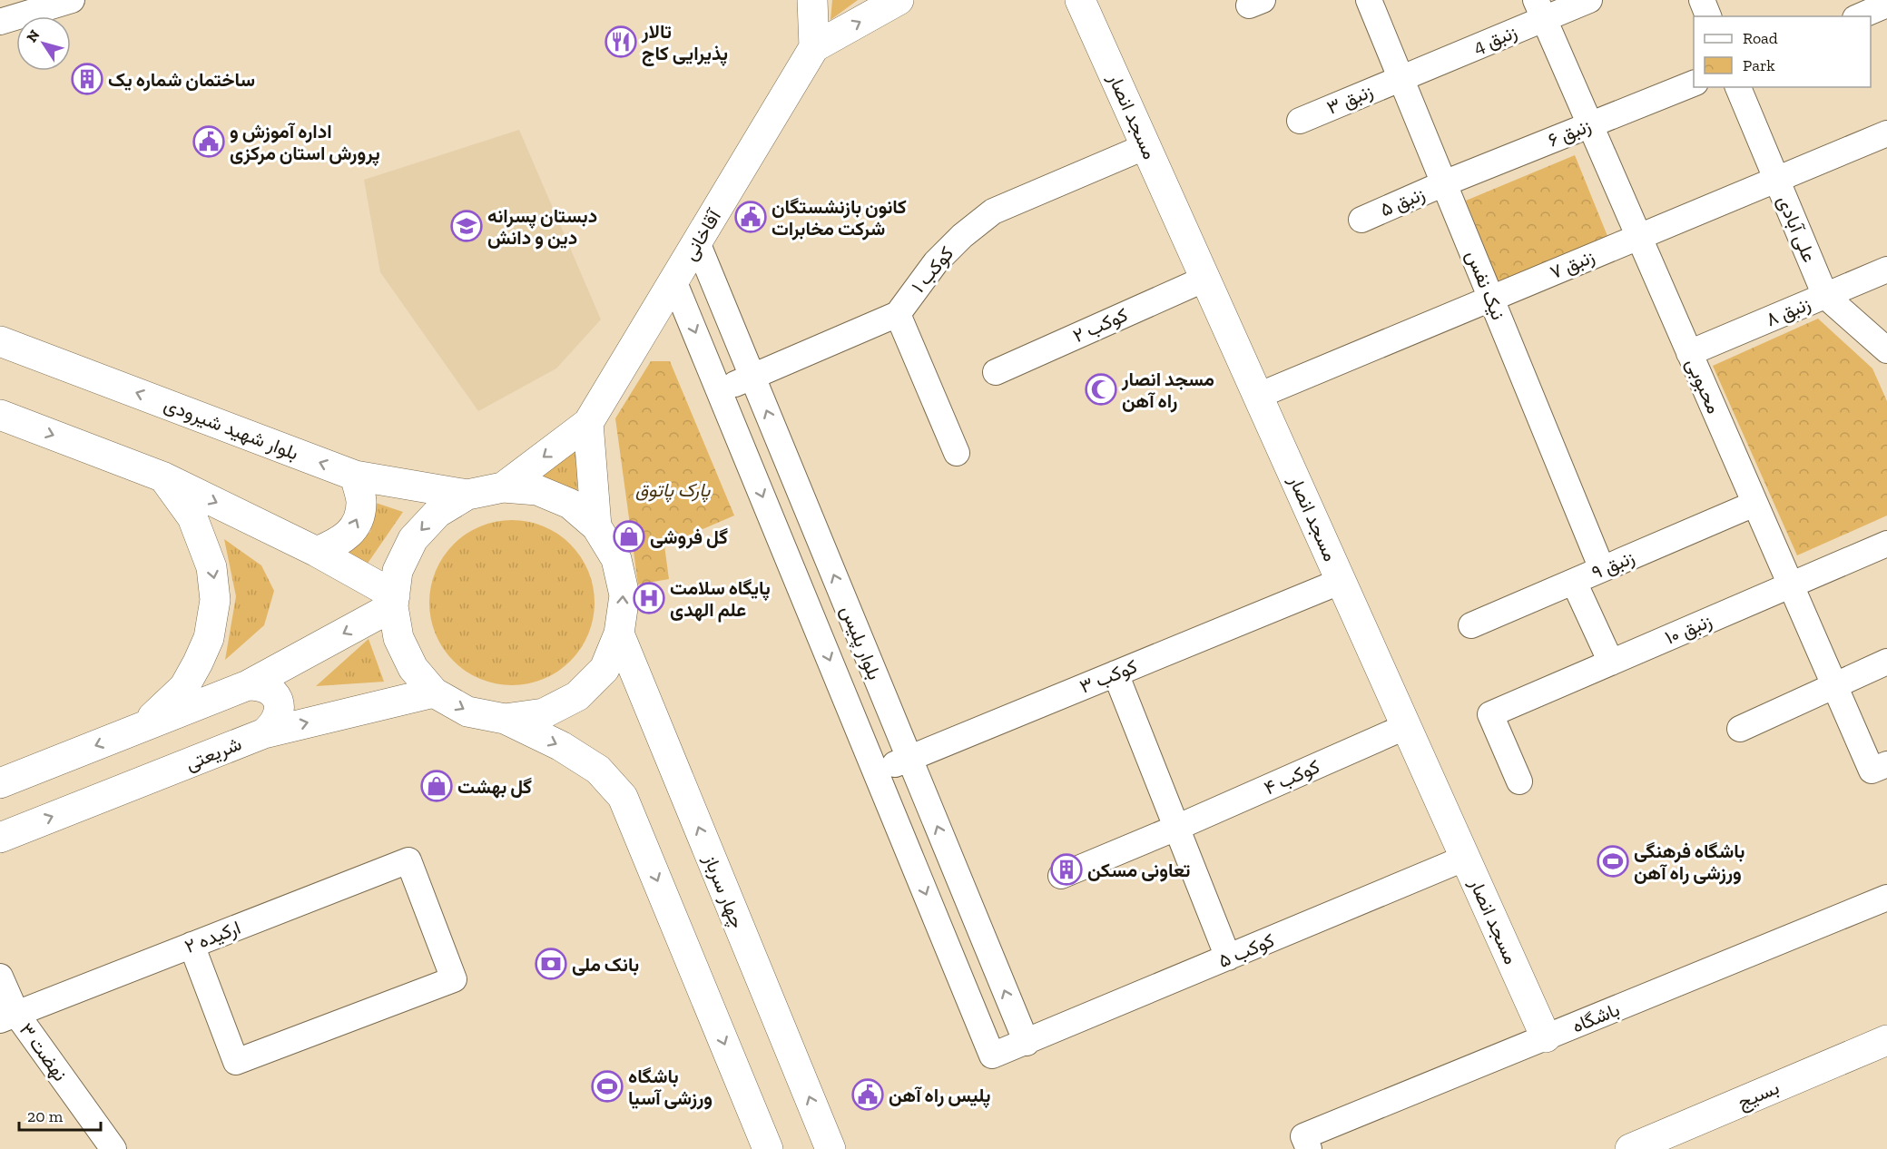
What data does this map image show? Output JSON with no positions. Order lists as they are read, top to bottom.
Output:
{
  "streets": {
    "street": [
      "زنبق 4",
      "زنبق ۳",
      "مسجد انصار",
      "زنبق ۶",
      "زنبق ۵",
      "علی آبادی",
      "آقاخانی",
      "زنبق ۷",
      "کوکب ۱",
      "نیک نفس",
      "زنبق ۸",
      "کوکب ۲",
      "محبوبی",
      "بلوار شهید شیرودی",
      "زنبق ۹",
      "زنبق ۱۰",
      "بلوار پلیس",
      "کوکب ۳",
      "شریعتی",
      "کوکب ۴",
      "چهار سرباز",
      "ارکیده ۲",
      "کوکب ۵",
      "باشگاه",
      "نهضت ۳",
      "بسیج"
    ]
  },
  "crossings": [
    ["زنبق 4", "زنبق ۳"],
    ["زنبق 4", "نیک نفس"],
    ["زنبق 4", "محبوبی"],
    ["زنبق ۳", "نیک نفس"],
    ["مسجد انصار", "زنبق ۷"],
    ["مسجد انصار", "کوکب ۱"],
    ["مسجد انصار", "کوکب ۲"],
    ["مسجد انصار", "کوکب ۳"],
    ["مسجد انصار", "کوکب ۴"],
    ["مسجد انصار", "کوکب ۵"],
    ["مسجد انصار", "باشگاه"],
    ["زنبق ۶", "زنبق ۵"],
    ["زنبق ۶", "نیک نفس"],
    ["زنبق ۶", "محبوبی"],
    ["زنبق ۵", "نیک نفس"],
    ["علی آبادی", "زنبق ۷"],
    ["علی آبادی", "زنبق ۸"],
    ["آقاخانی", "بلوار پلیس"],
    ["زنبق ۷", "نیک نفس"],
    ["زنبق ۷", "محبوبی"],
    ["نیک نفس", "زنبق ۹"],
    ["زنبق ۸", "محبوبی"],
    ["محبوبی", "زنبق ۹"],
    ["محبوبی", "زنبق ۱۰"],
    ["بلوار پلیس", "کوکب ۳"],
    ["بلوار پلیس", "کوکب ۵"],
    ["ارکیده ۲", "نهضت ۳"]
  ],
  "parks": ["پارک پاتوق"],
  "places": {
    "restaurant": ["تالار پذیرایی کاج"],
    "building": ["ساختمان شماره یک", "تعاونی مسکن"],
    "public building": ["اداره آموزش و پرورش استان مرکزی", "کانون بازنشستگان شرکت مخابرات", "پلیس راه آهن"],
    "school or university": ["دبستان پسرانه دین و دانش"],
    "mosque": ["مسجد انصار راه آهن"],
    "shop": ["گل فروشی", "گل بهشت"],
    "hospital": ["پایگاه سلامت علم الهدی"],
    "sports": ["باشگاه فرهنگی ورزشی راه آهن", "باشگاه ورزشی آسیا"],
    "bank": ["بانک ملی"]
  },
  "legend": ["Road", "Park"],
  "scale_bar": "20 m",
  "north": "top left"
}
